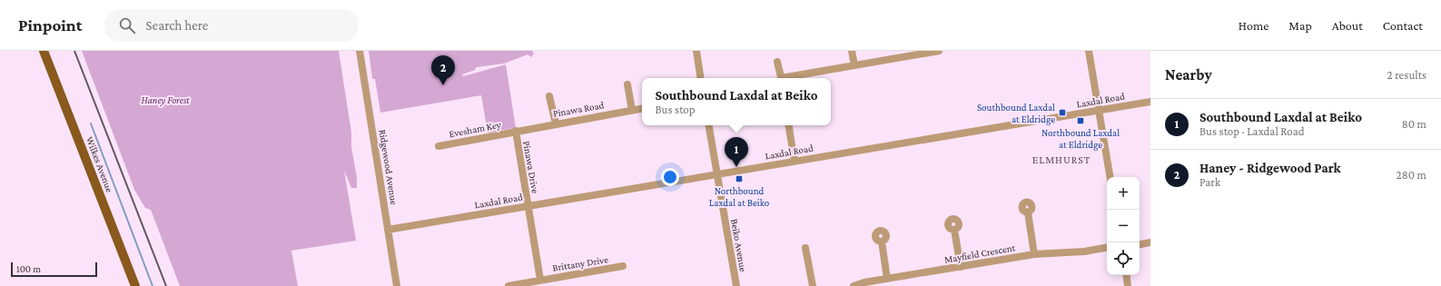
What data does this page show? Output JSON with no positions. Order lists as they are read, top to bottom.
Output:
{
  "streets": {
    "main road": ["Wilkes Avenue"],
    "street": [
      "Laxdal Road",
      "Pinawa Road",
      "Evesham Key",
      "Ridgewood Avenue",
      "Pinawa Drive",
      "Beiko Avenue",
      "Mayfield Crescent",
      "Brittany Drive"
    ]
  },
  "crossings": [
    ["Laxdal Road", "Ridgewood Avenue"],
    ["Laxdal Road", "Pinawa Drive"],
    ["Laxdal Road", "Beiko Avenue"],
    ["Laxdal Road", "Brittany Drive"],
    ["Pinawa Road", "Evesham Key"],
    ["Pinawa Road", "Pinawa Drive"],
    ["Evesham Key", "Pinawa Drive"],
    ["Pinawa Drive", "Brittany Drive"]
  ],
  "districts": ["ELMHURST"],
  "parks": ["Haney Forest"],
  "places": {
    "transit": ["Southbound Laxdal at Eldridge", "Northbound Laxdal at Eldridge", "Northbound Laxdal at Beiko"]
  },
  "scale_bar": "100 m",
  "page": {
    "header": "Pinpoint",
    "search": "Search here",
    "nav": [
      "Home",
      "Map",
      "About",
      "Contact"
    ],
    "heading": ["Nearby", "2 results"],
    "pins": ["2", "1"],
    "popup": ["Southbound Laxdal at Beiko", "Bus stop"],
    "list": [
      {
        "mark": "1",
        "name": "Southbound Laxdal at Beiko",
        "note": "Bus stop · Laxdal Road",
        "value": "80 m"
      },
      {
        "mark": "2",
        "name": "Haney - Ridgewood Park",
        "note": "Park",
        "value": "280 m"
      }
    ],
    "map_buttons": ["+", "−"],
    "scale": "100 m"
  }
}
